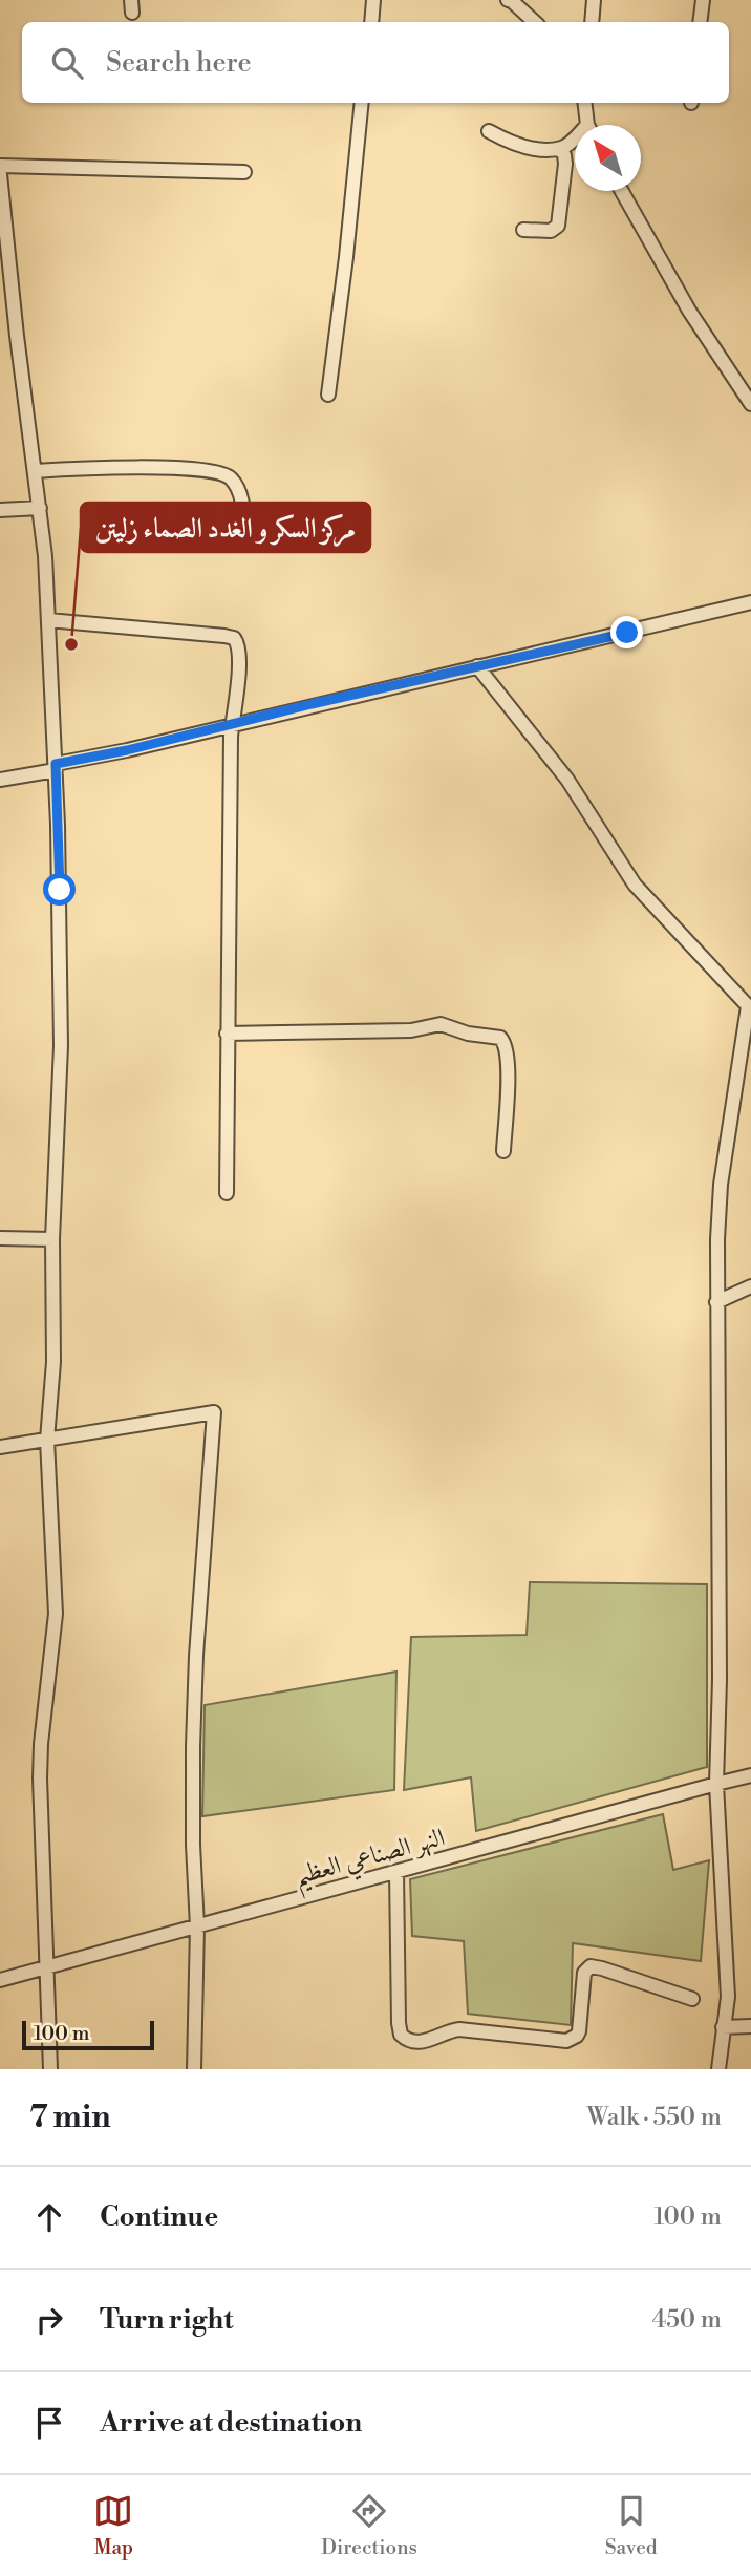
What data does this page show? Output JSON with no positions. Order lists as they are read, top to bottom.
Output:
{
  "streets": {
    "street": ["النهر الصناعي العظيم"]
  },
  "places": ["مركز السكر و الغدد الصماء زليتن"],
  "scale_bar": "100 m",
  "north": "top left",
  "page": {
    "search": "Search here",
    "scale": "100 m",
    "heading": ["7 min", "Walk · 550 m"],
    "list": [
      ["Continue", "100 m"],
      ["Turn right", "450 m"],
      "Arrive at destination"
    ],
    "nav": ["Map", "Directions", "Saved"]
  }
}
